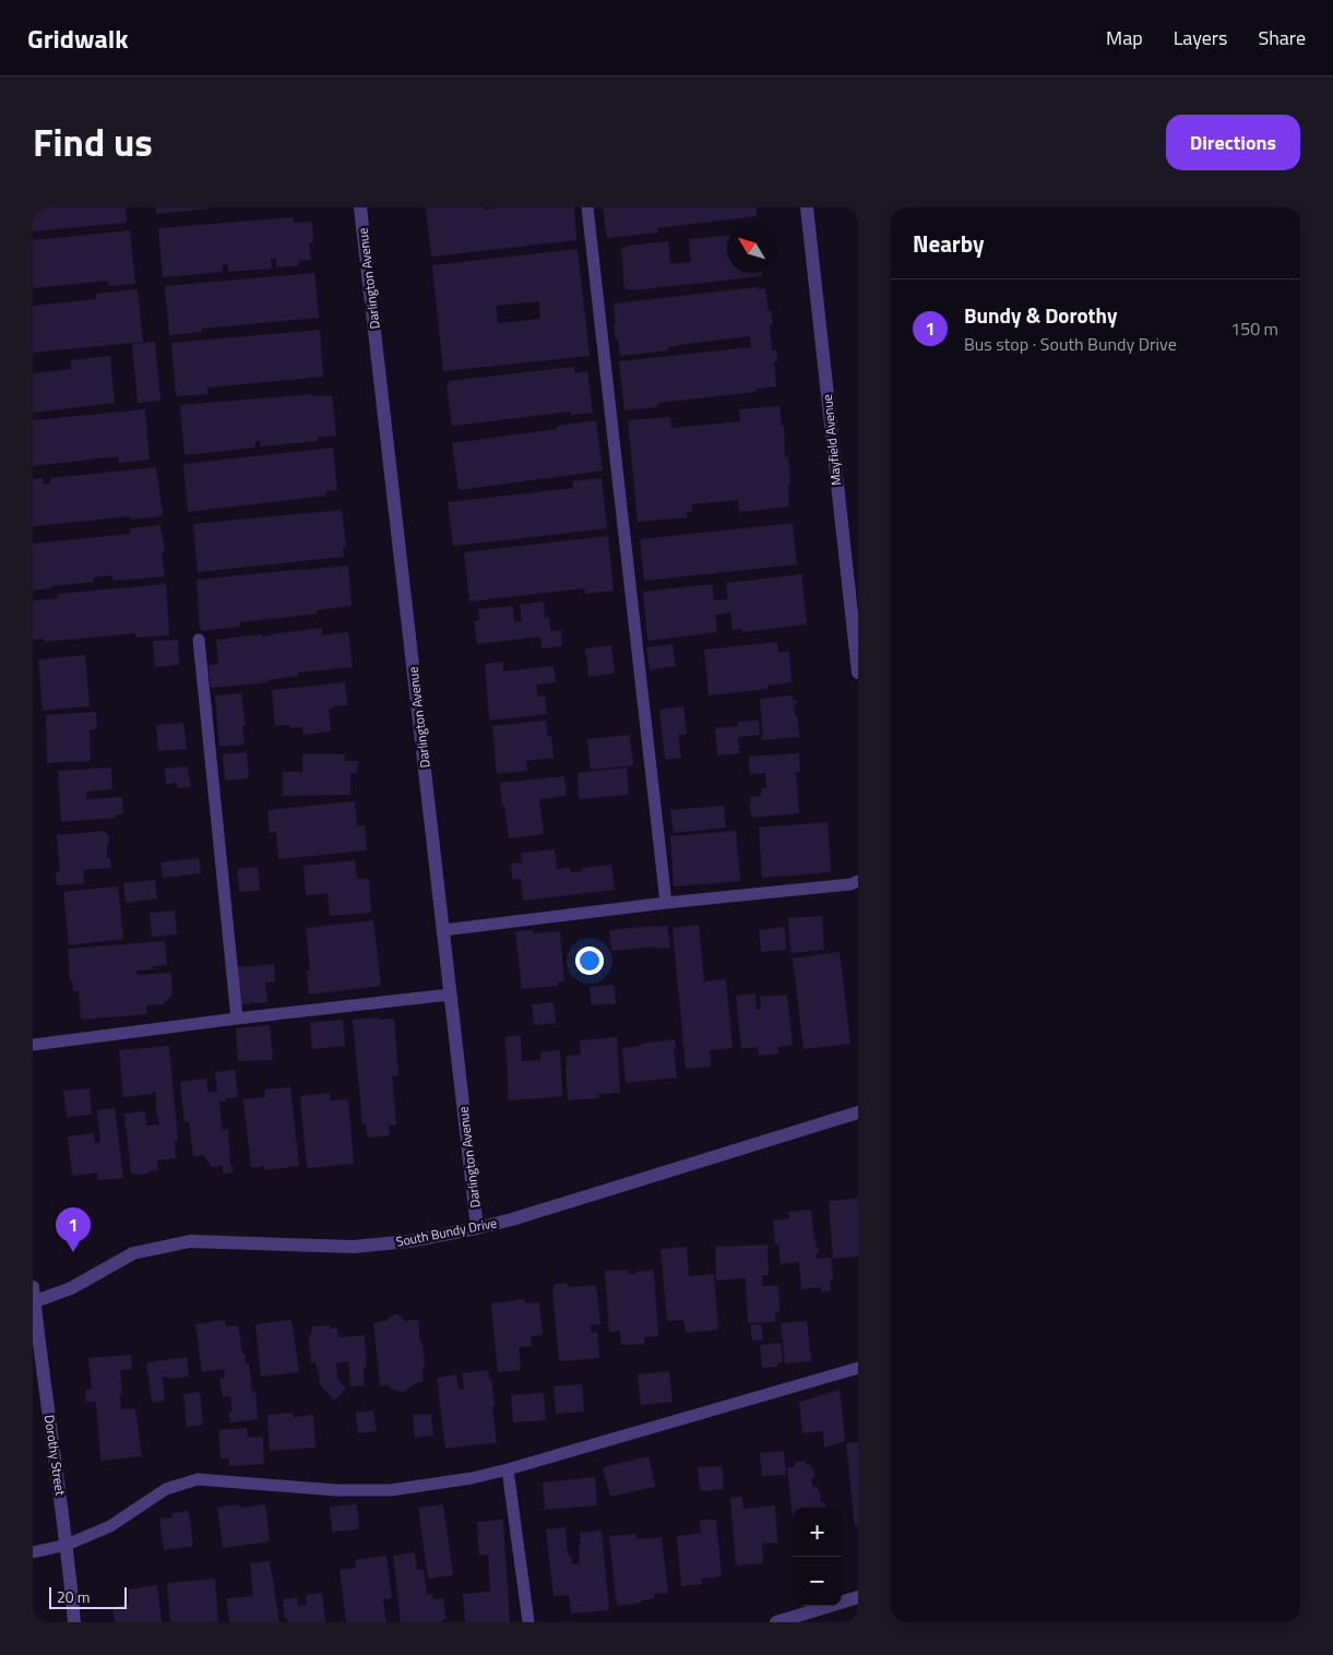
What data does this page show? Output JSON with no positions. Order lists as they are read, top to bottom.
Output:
{
  "streets": {
    "street": [
      "Darlington Avenue",
      "Mayfield Avenue",
      "South Bundy Drive",
      "Dorothy Street"
    ]
  },
  "crossings": [
    ["Darlington Avenue", "South Bundy Drive"],
    ["South Bundy Drive", "Dorothy Street"]
  ],
  "scale_bar": "20 m",
  "north": "top left",
  "page": {
    "header": "Gridwalk",
    "nav": ["Map", "Layers", "Share"],
    "title": "Find us",
    "buttons": "Directions",
    "heading": "Nearby",
    "list": [
      {
        "mark": "1",
        "name": "Bundy & Dorothy",
        "note": "Bus stop · South Bundy Drive",
        "value": "150 m"
      }
    ],
    "pins": "1",
    "map_buttons": ["+", "−"],
    "scale": "20 m"
  }
}
